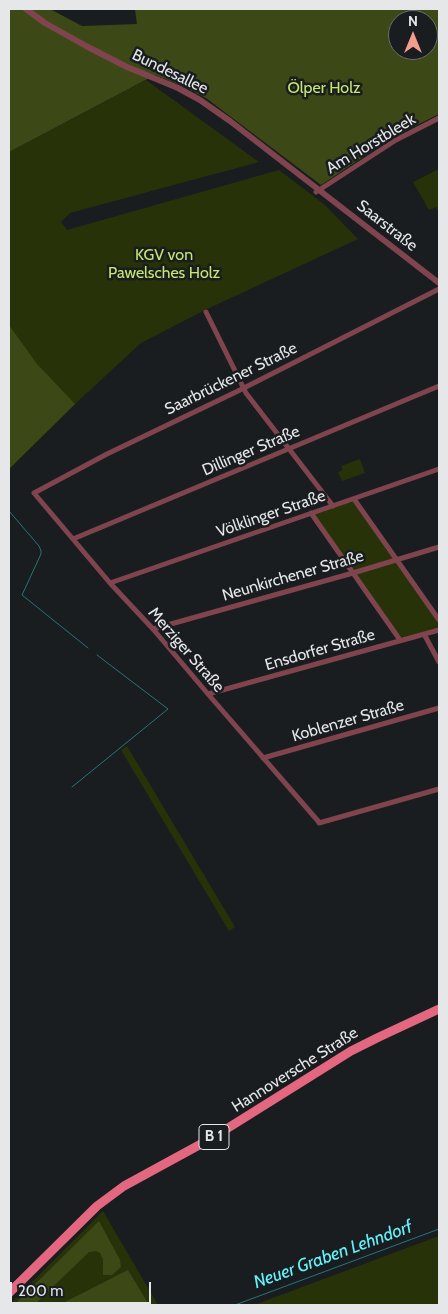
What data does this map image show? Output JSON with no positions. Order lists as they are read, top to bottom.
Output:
{
  "streets": {
    "main road": ["Hannoversche Straße", "B 1"],
    "street": [
      "Bundesallee",
      "Am Horstbleek",
      "Saarstraße",
      "Saarbrückener Straße",
      "Dillinger Straße",
      "Völklinger Straße",
      "Neunkirchener Straße",
      "Merziger Straße",
      "Ensdorfer Straße",
      "Koblenzer Straße"
    ]
  },
  "crossings": [
    ["Bundesallee", "Am Horstbleek"],
    ["Bundesallee", "Saarstraße"],
    ["Am Horstbleek", "Saarstraße"],
    ["Saarbrückener Straße", "Merziger Straße"],
    ["Dillinger Straße", "Merziger Straße"],
    ["Völklinger Straße", "Merziger Straße"],
    ["Neunkirchener Straße", "Merziger Straße"],
    ["Merziger Straße", "Ensdorfer Straße"],
    ["Merziger Straße", "Koblenzer Straße"]
  ],
  "water": ["Neuer Graben Lehndorf"],
  "parks": ["Ölper Holz", "KGV von Pawelsches Holz"],
  "scale_bar": "200 m",
  "north": "top"
}
